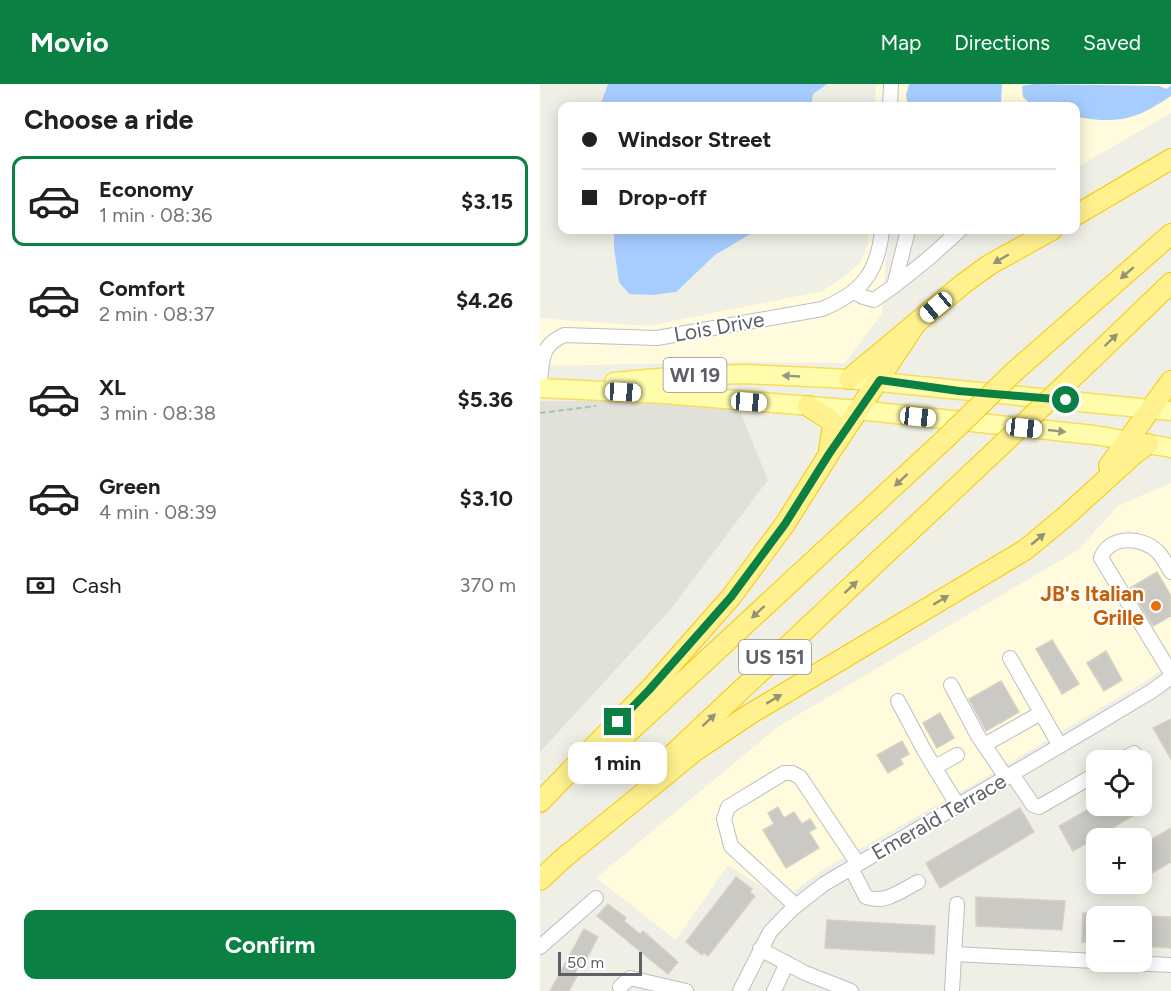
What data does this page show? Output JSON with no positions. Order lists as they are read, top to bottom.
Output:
{
  "streets": {
    "highway": ["US 151"],
    "main road": ["WI 19"],
    "street": ["Lois Drive", "Emerald Terrace"]
  },
  "places": ["JB's Italian Grille"],
  "scale_bar": "50 m",
  "page": {
    "header": "Movio",
    "nav": ["Map", "Directions", "Saved"],
    "heading": "Choose a ride",
    "banner": ["Windsor Street", "Drop-off"],
    "list": [
      {
        "name": "Economy",
        "note": "1 min · 08:36",
        "value": "$3.15"
      },
      {
        "name": "Comfort",
        "note": "2 min · 08:37",
        "value": "$4.26"
      },
      {
        "name": "XL",
        "note": "3 min · 08:38",
        "value": "$5.36"
      },
      {
        "name": "Green",
        "note": "4 min · 08:39",
        "value": "$3.10"
      }
    ],
    "pay": ["Cash", "370 m"],
    "bubble": "1 min",
    "map_buttons": ["+", "−"],
    "buttons": "Confirm",
    "scale": "50 m"
  }
}
